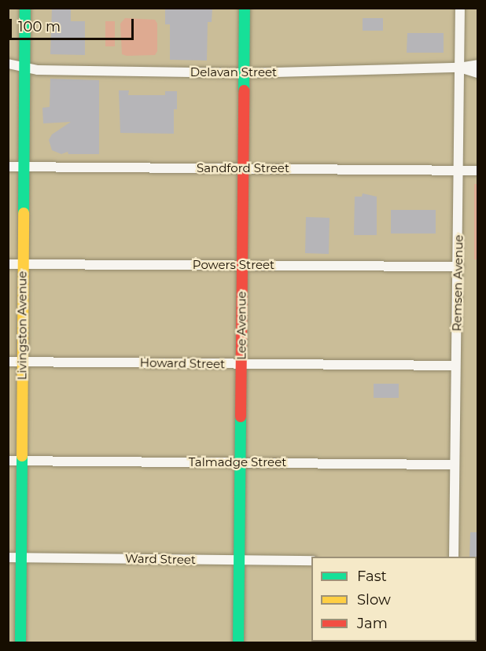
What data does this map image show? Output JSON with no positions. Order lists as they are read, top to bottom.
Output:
{
  "streets": {
    "main road": ["Livingston Avenue", "Lee Avenue"],
    "street": [
      "Delavan Street",
      "Sandford Street",
      "Powers Street",
      "Remsen Avenue",
      "Howard Street",
      "Talmadge Street",
      "Ward Street"
    ]
  },
  "crossings": [
    ["Delavan Street", "Remsen Avenue"],
    ["Delavan Street", "Livingston Avenue"],
    ["Delavan Street", "Lee Avenue"],
    ["Sandford Street", "Remsen Avenue"],
    ["Sandford Street", "Livingston Avenue"],
    ["Sandford Street", "Lee Avenue"],
    ["Powers Street", "Remsen Avenue"],
    ["Powers Street", "Livingston Avenue"],
    ["Powers Street", "Lee Avenue"],
    ["Remsen Avenue", "Howard Street"],
    ["Remsen Avenue", "Talmadge Street"],
    ["Livingston Avenue", "Howard Street"],
    ["Livingston Avenue", "Talmadge Street"],
    ["Livingston Avenue", "Ward Street"],
    ["Lee Avenue", "Howard Street"],
    ["Lee Avenue", "Talmadge Street"],
    ["Lee Avenue", "Ward Street"]
  ],
  "legend": ["Fast", "Slow", "Jam"],
  "scale_bar": "100 m"
}
